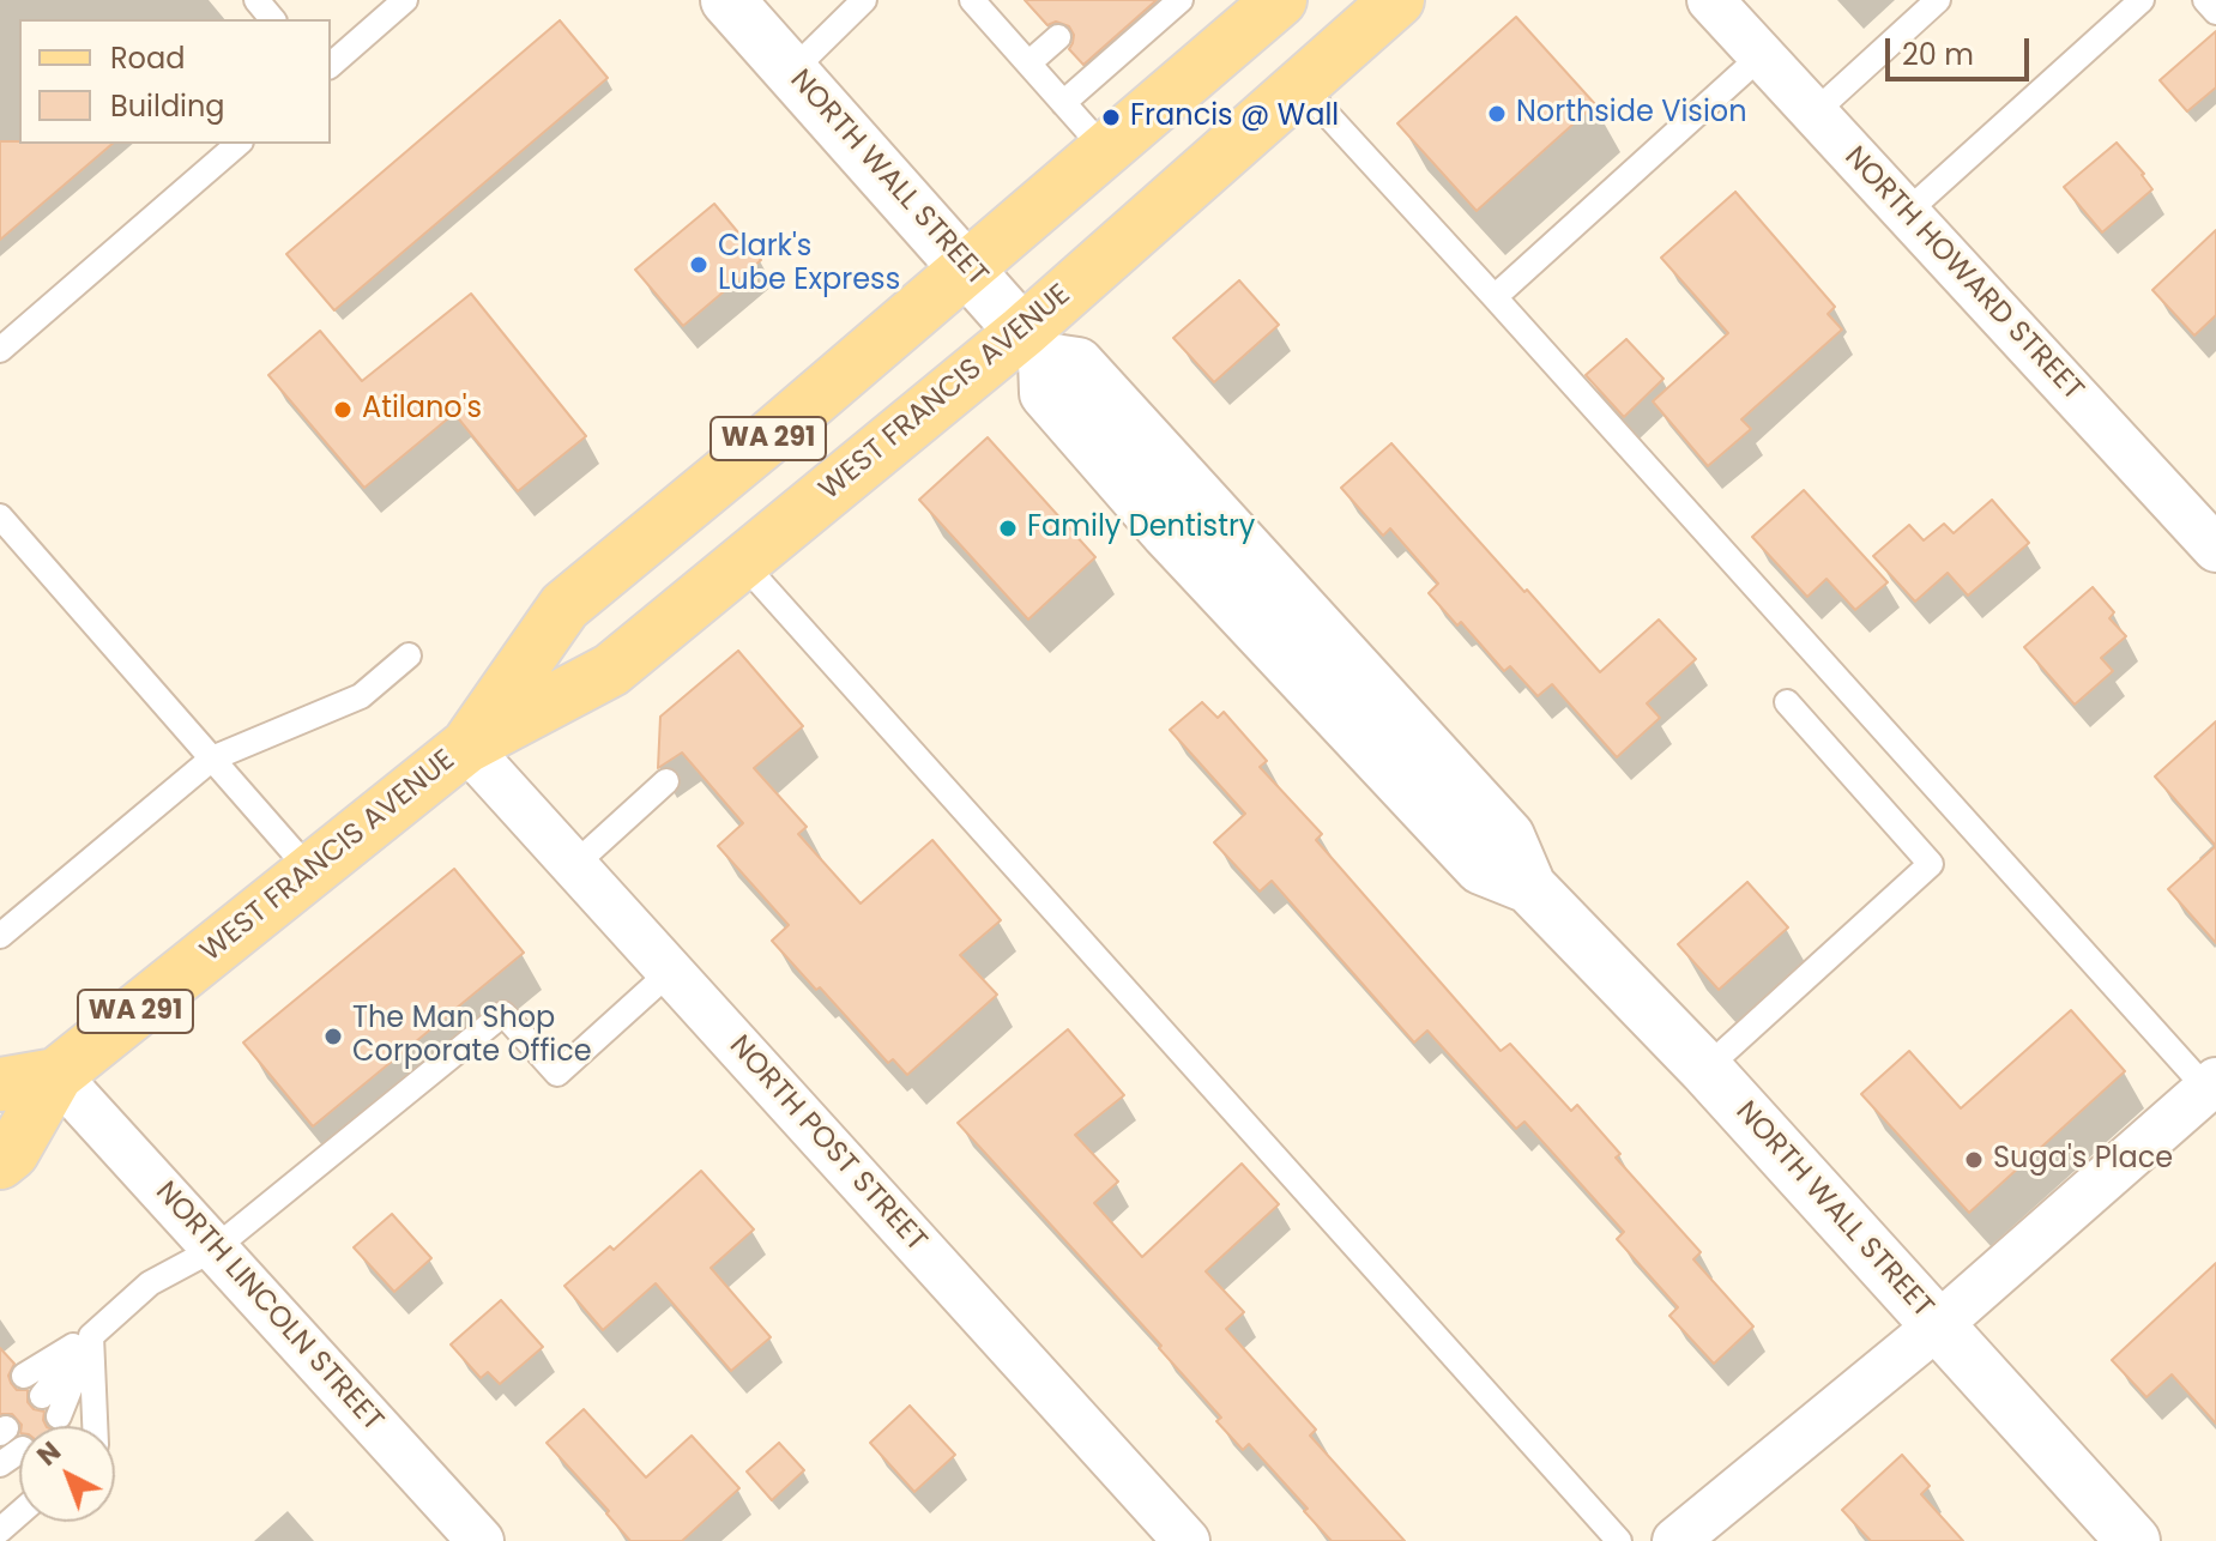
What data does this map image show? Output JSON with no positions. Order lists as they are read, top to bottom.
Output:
{
  "streets": {
    "main road": ["WEST FRANCIS AVENUE", "WA 291"],
    "street": [
      "NORTH WALL STREET",
      "NORTH HOWARD STREET",
      "NORTH POST STREET",
      "NORTH LINCOLN STREET"
    ]
  },
  "crossings": [
    ["NORTH WALL STREET", "WEST FRANCIS AVENUE"],
    ["WEST FRANCIS AVENUE", "NORTH POST STREET"],
    ["WEST FRANCIS AVENUE", "NORTH LINCOLN STREET"]
  ],
  "places": [
    "Northside Vision",
    "Francis @ Wall",
    "Clark's Lube Express",
    "Atilano's",
    "Family Dentistry",
    "The Man Shop Corporate Office",
    "Suga's Place"
  ],
  "legend": ["Road", "Building"],
  "scale_bar": "20 m",
  "north": "top left"
}
